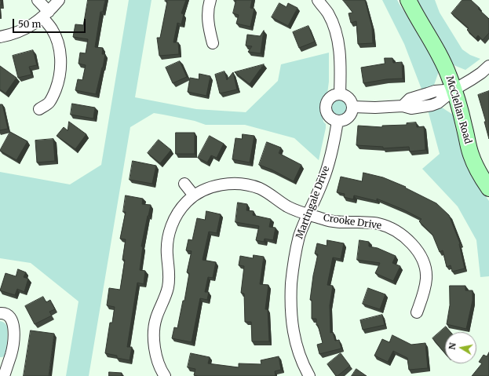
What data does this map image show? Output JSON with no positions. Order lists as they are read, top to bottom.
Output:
{
  "streets": {
    "street": ["McClellan Road", "Martingale Drive", "Crooke Drive"]
  },
  "crossings": [
    ["Martingale Drive", "Crooke Drive"]
  ],
  "scale_bar": "50 m",
  "north": "left"
}
